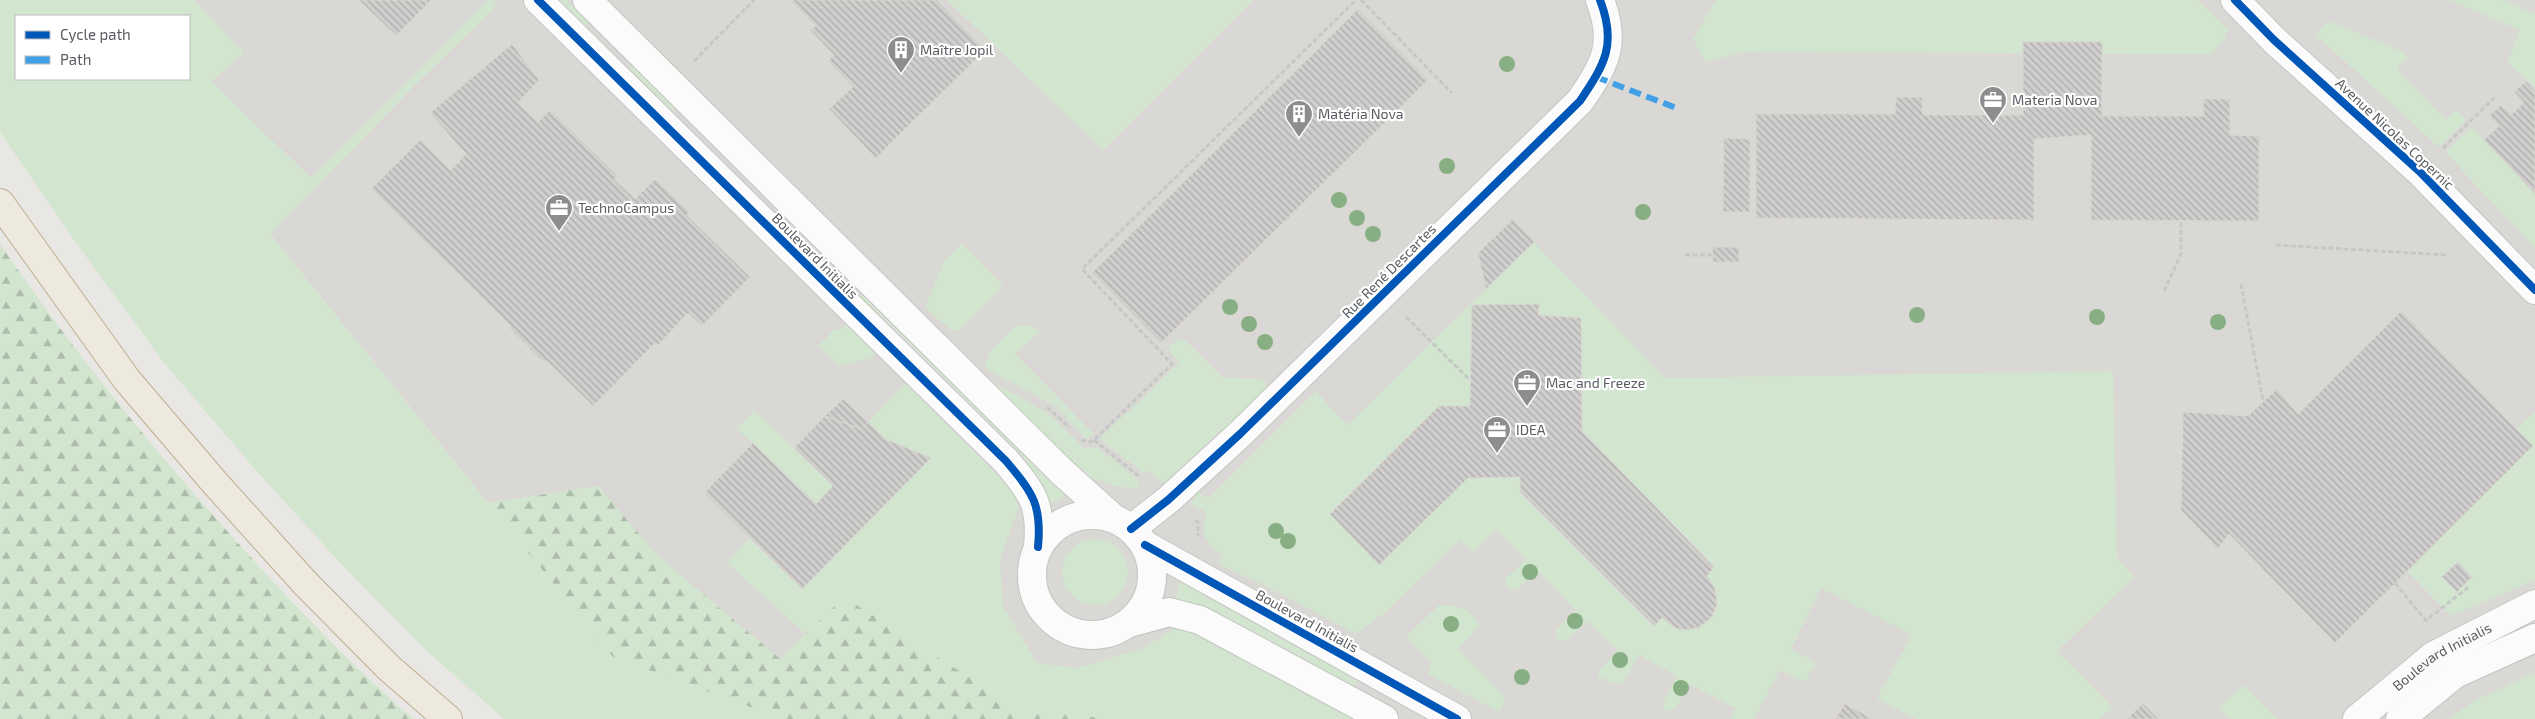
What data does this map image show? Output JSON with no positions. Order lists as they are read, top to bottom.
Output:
{
  "streets": {
    "street": ["Avenue Nicolas Copernic", "Boulevard Initialis", "Rue René Descartes"]
  },
  "crossings": [
    ["Boulevard Initialis", "Rue René Descartes"]
  ],
  "places": {
    "building": ["Maître Jopil", "Matéria Nova"],
    "office": [
      "Materia Nova",
      "TechnoCampus",
      "Mac and Freeze",
      "IDEA"
    ]
  },
  "legend": ["Cycle path", "Path"]
}
